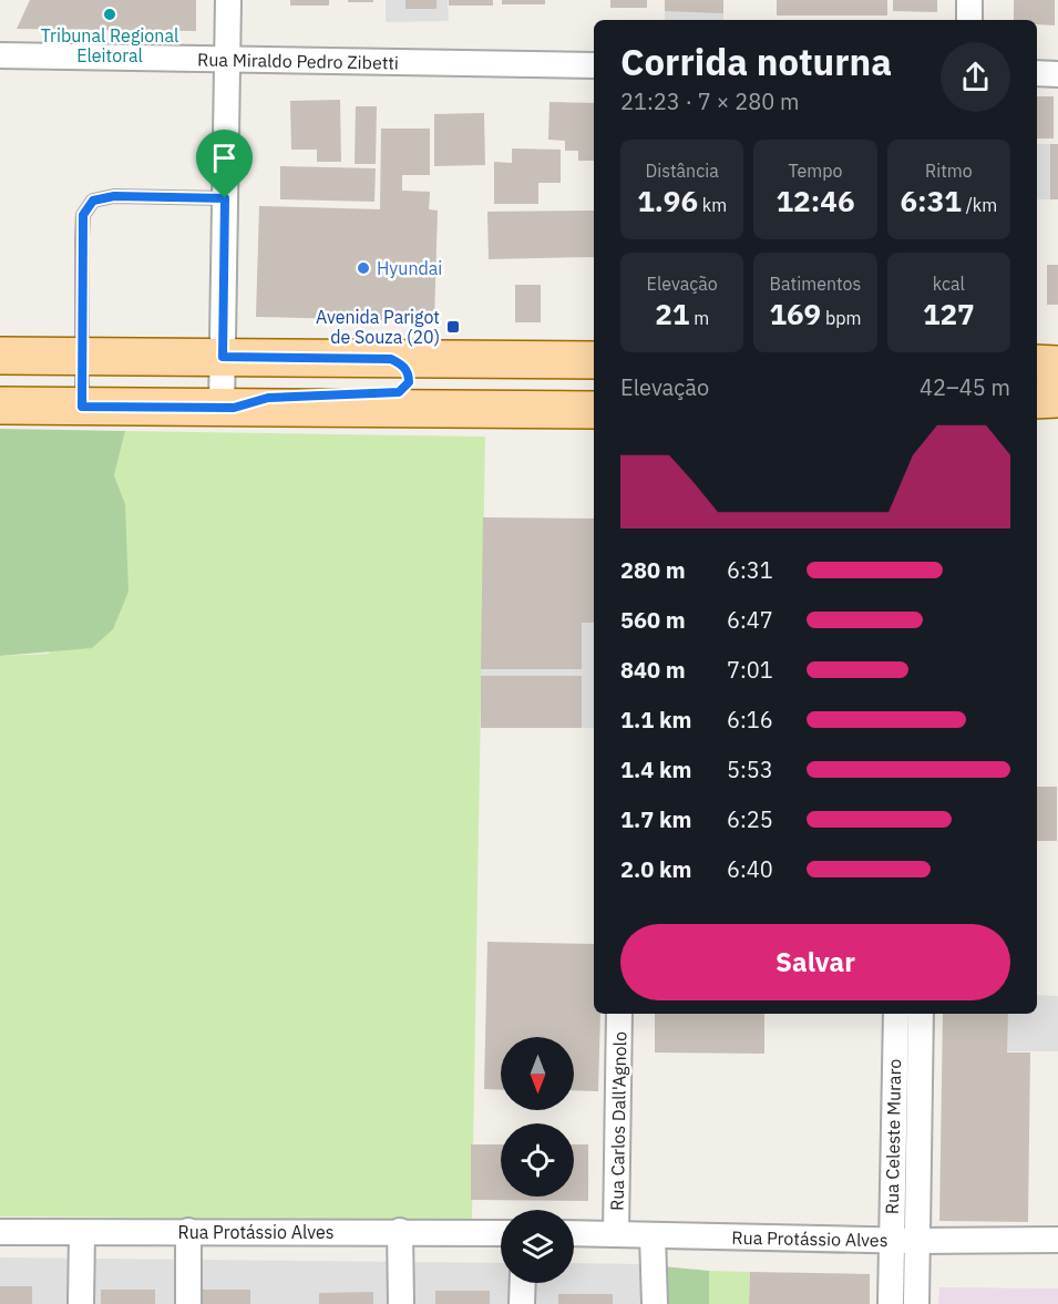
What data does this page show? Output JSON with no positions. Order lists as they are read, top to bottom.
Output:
{
  "streets": {
    "street": [
      "Rua Miraldo Pedro Zibetti",
      "Rua Carlos Dall'Agnolo",
      "Rua Celeste Muraro",
      "Rua Protássio Alves"
    ]
  },
  "crossings": [
    ["Rua Carlos Dall'Agnolo", "Rua Protássio Alves"],
    ["Rua Celeste Muraro", "Rua Protássio Alves"]
  ],
  "places": {
    "other": ["Tribunal Regional Eleitoral", "Hyundai"],
    "transit": ["Avenida Parigot de Souza (20)"]
  },
  "north": "bottom",
  "page": {
    "heading": ["Corrida noturna", "21:23 · 7 × 280 m"],
    "stats": [
      ["Distância", "1.96 km"],
      ["Tempo", "12:46"],
      ["Ritmo", "6:31 /km"],
      ["Elevação", "21 m"],
      ["Batimentos", "169 bpm"],
      ["kcal", "127"]
    ],
    "chart": ["Elevação", "42–45 m"],
    "list": [
      {
        "name": "280 m",
        "note": "6:31"
      },
      {
        "name": "560 m",
        "note": "6:47"
      },
      {
        "name": "840 m",
        "note": "7:01"
      },
      {
        "name": "1.1 km",
        "note": "6:16"
      },
      {
        "name": "1.4 km",
        "note": "5:53"
      },
      {
        "name": "1.7 km",
        "note": "6:25"
      },
      {
        "name": "2.0 km",
        "note": "6:40"
      }
    ],
    "buttons": "Salvar"
  }
}
